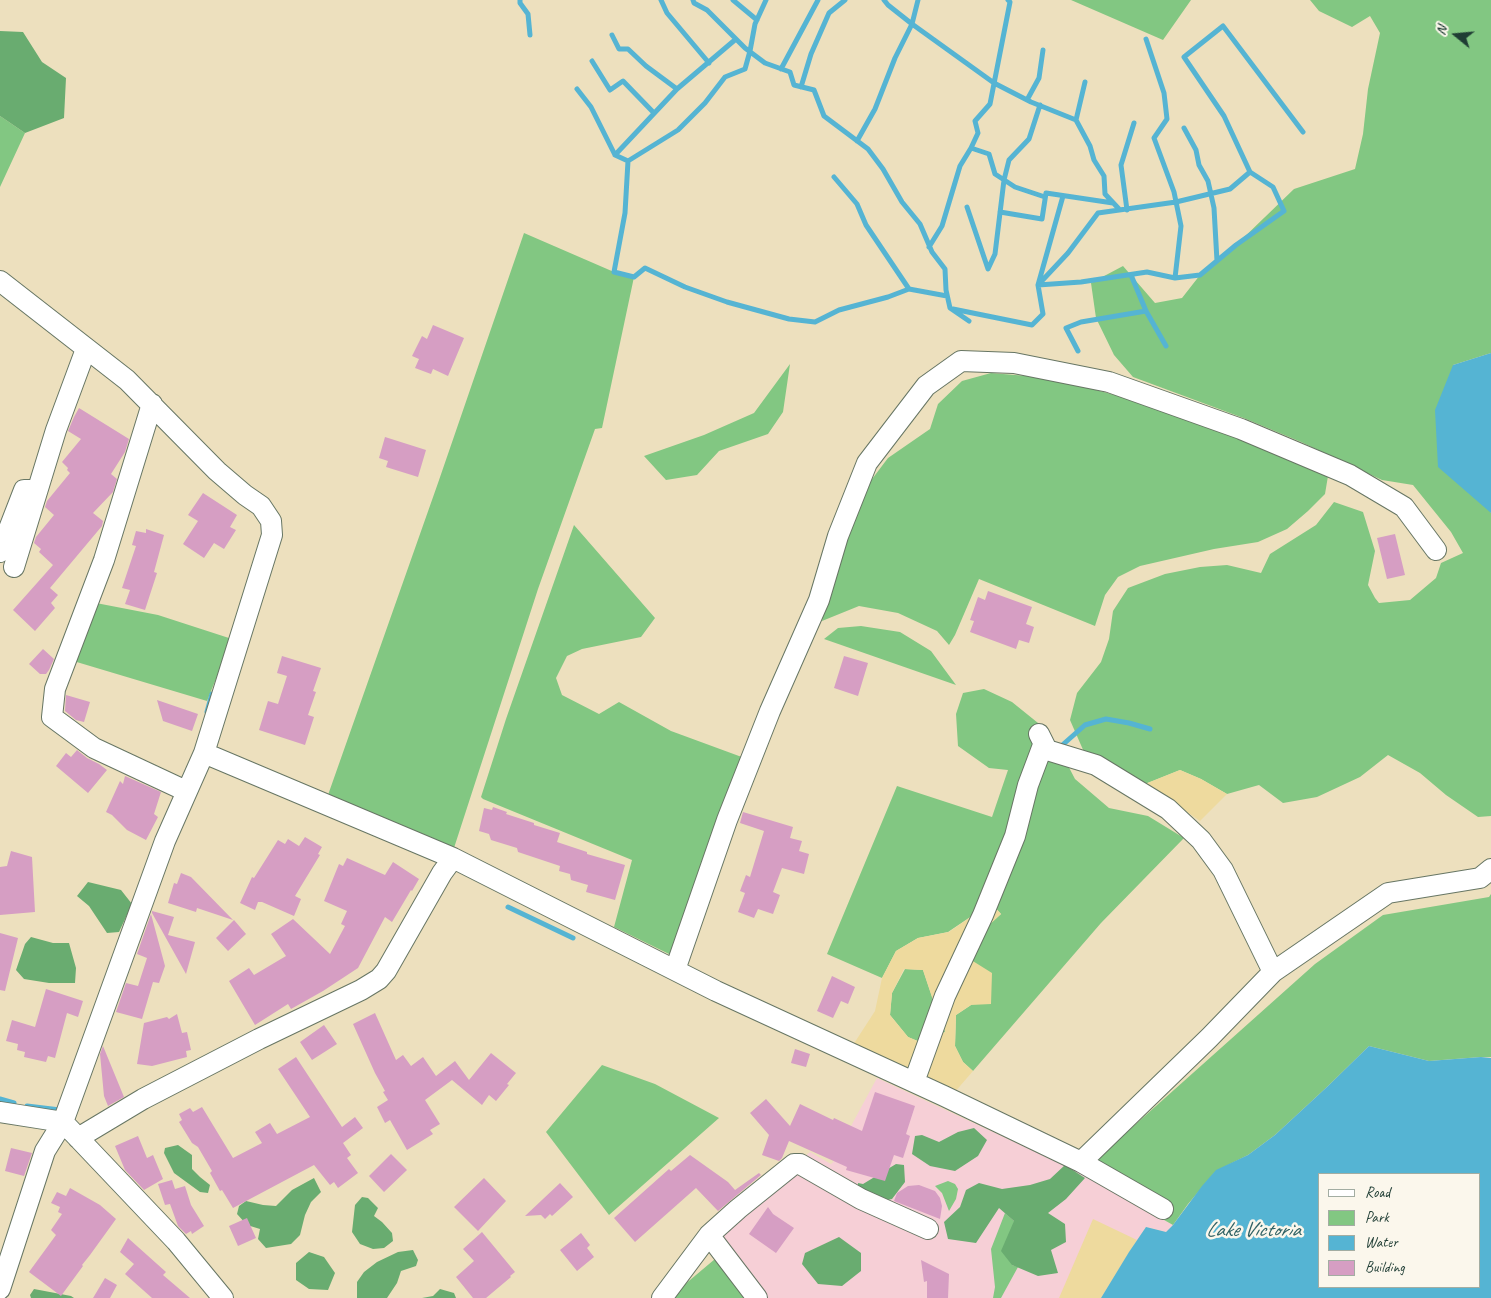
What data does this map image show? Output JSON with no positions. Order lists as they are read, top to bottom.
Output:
{
  "water": ["Lake Victoria"],
  "legend": [
    "Road",
    "Park",
    "Water",
    "Building"
  ],
  "north": "left"
}
